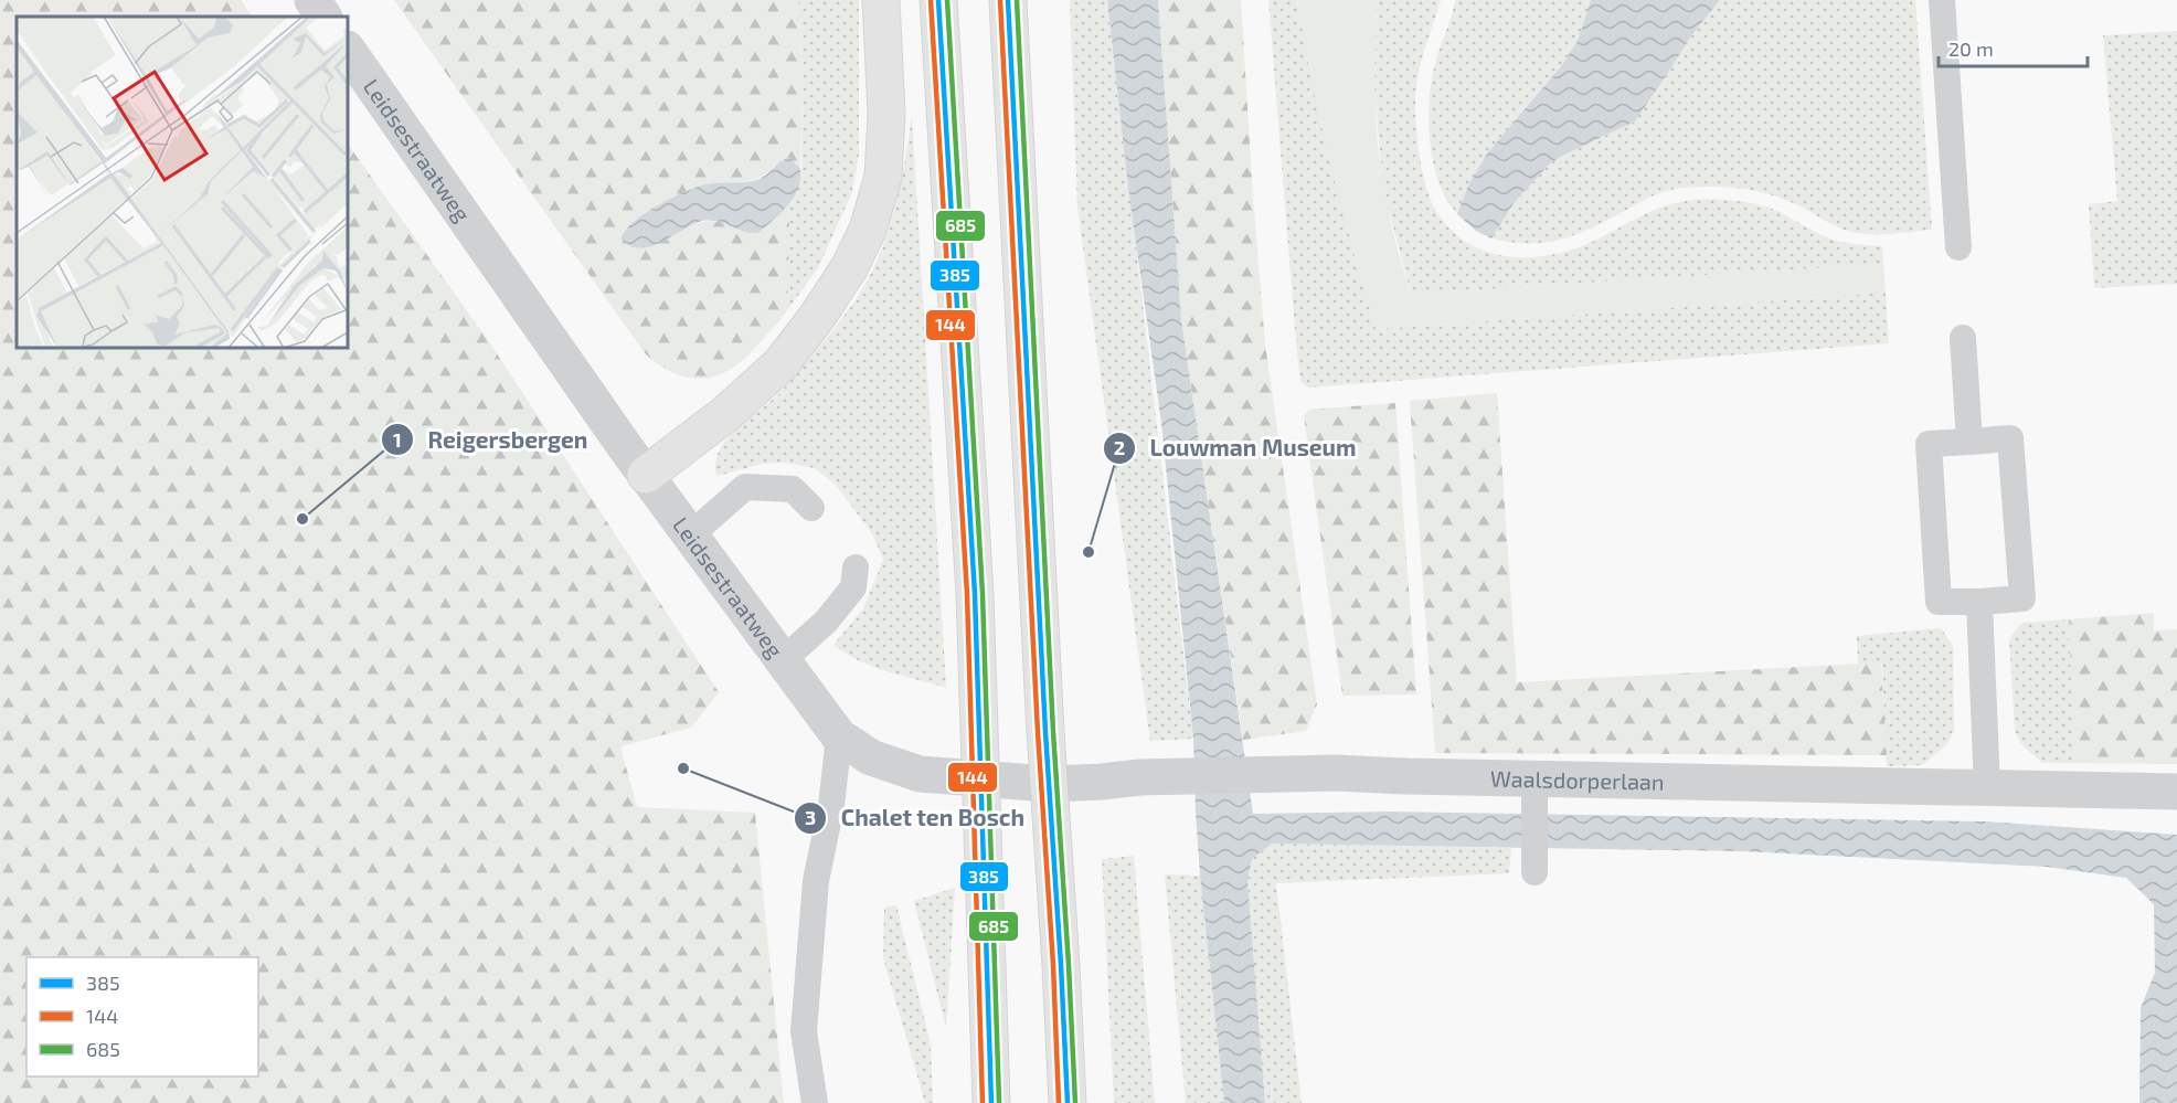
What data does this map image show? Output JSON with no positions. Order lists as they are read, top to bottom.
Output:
{
  "streets": {
    "street": ["Leidsestraatweg", "Waalsdorperlaan"]
  },
  "crossings": [
    ["Leidsestraatweg", "Waalsdorperlaan"]
  ],
  "places": ["Reigersbergen", "Louwman Museum", "Chalet ten Bosch"],
  "lines": ["transit line 385", "transit line 144", "transit line 685"],
  "legend": ["385", "144", "685"],
  "scale_bar": "20 m"
}
